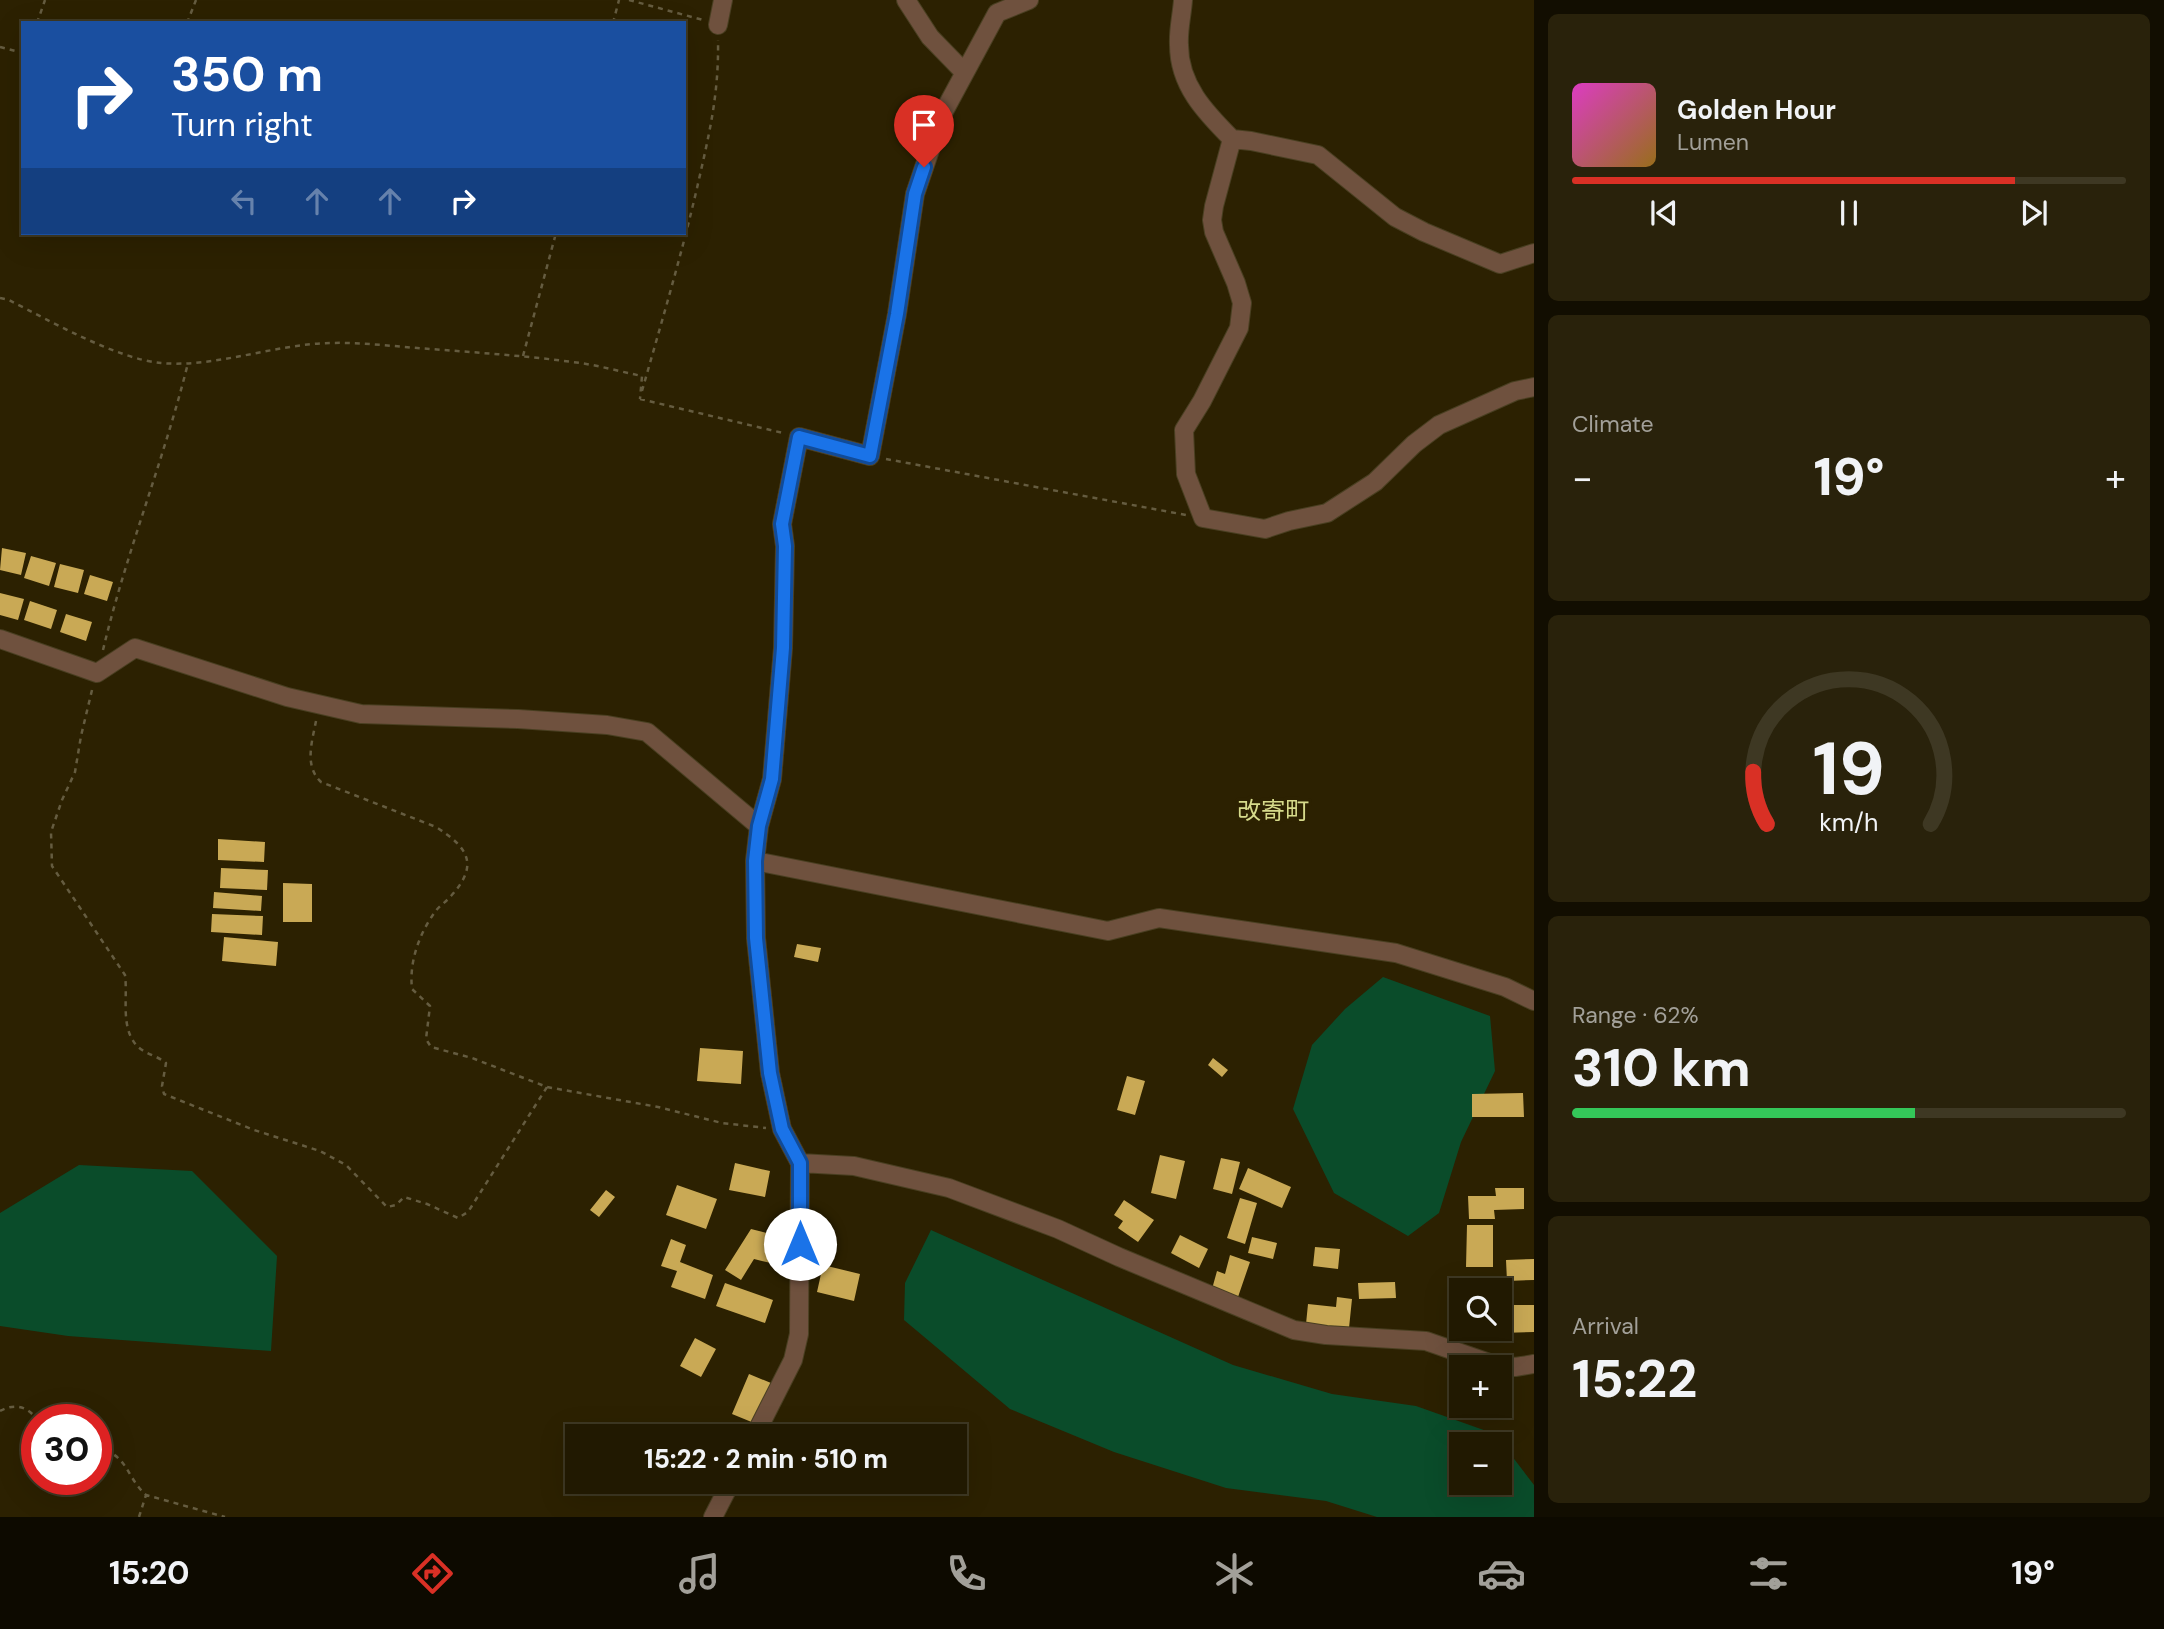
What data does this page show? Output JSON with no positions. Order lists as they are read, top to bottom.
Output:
{
  "districts": ["改寄町"],
  "page": {
    "turn": ["350 m", "Turn right"],
    "song": ["Golden Hour", "Lumen"],
    "tile": [
      "Climate",
      ["Range · 62%", "310 km"],
      ["Arrival", "15:22"]
    ],
    "heat": ["−", "19°", "+"],
    "map_buttons": ["+", "−"],
    "limit": "30",
    "trip": "15:22 · 2 min · 510 m",
    "tabs": ["15:20", "19°"],
    "gauge": ["19", "km/h"]
  }
}
